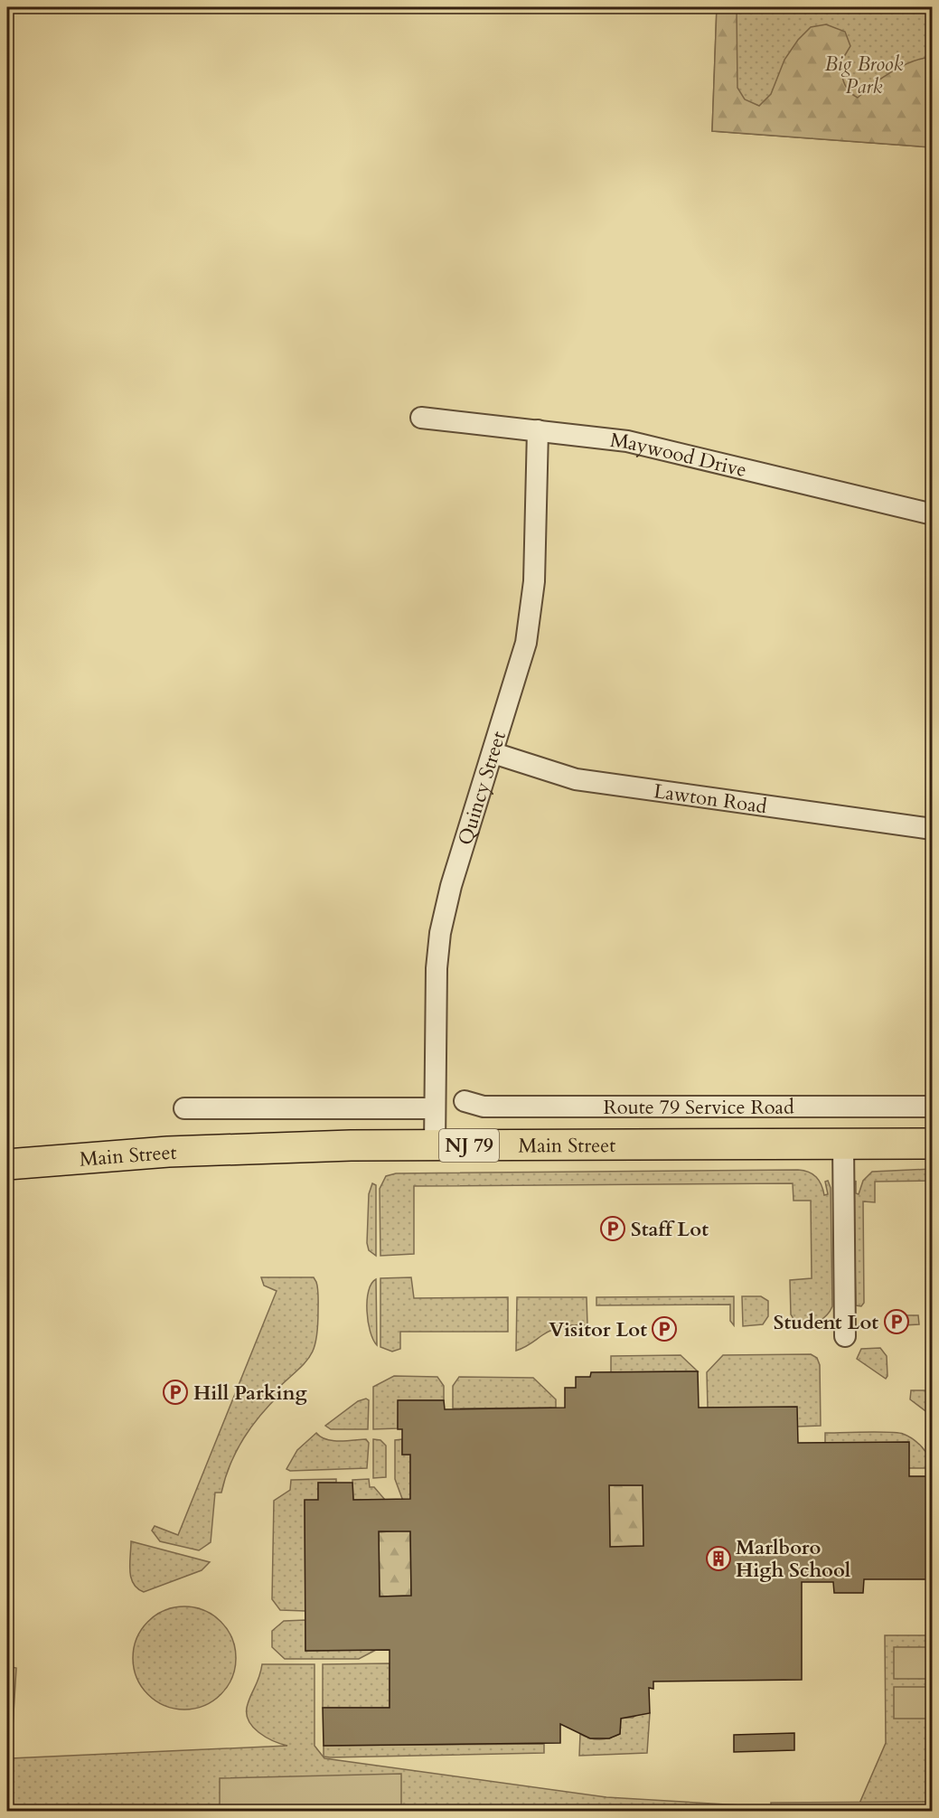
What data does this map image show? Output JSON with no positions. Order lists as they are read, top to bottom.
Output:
{
  "streets": {
    "main road": ["NJ 79", "Main Street"],
    "street": [
      "Maywood Drive",
      "Quincy Street",
      "Lawton Road",
      "Route 79 Service Road"
    ]
  },
  "crossings": [
    ["Maywood Drive", "Quincy Street"],
    ["Quincy Street", "Lawton Road"],
    ["Quincy Street", "Main Street"]
  ],
  "parks": ["Big Brook Park"],
  "places": {
    "parking": [
      "Staff Lot",
      "Student Lot",
      "Visitor Lot",
      "Hill Parking"
    ],
    "building": ["Marlboro High School"]
  }
}
